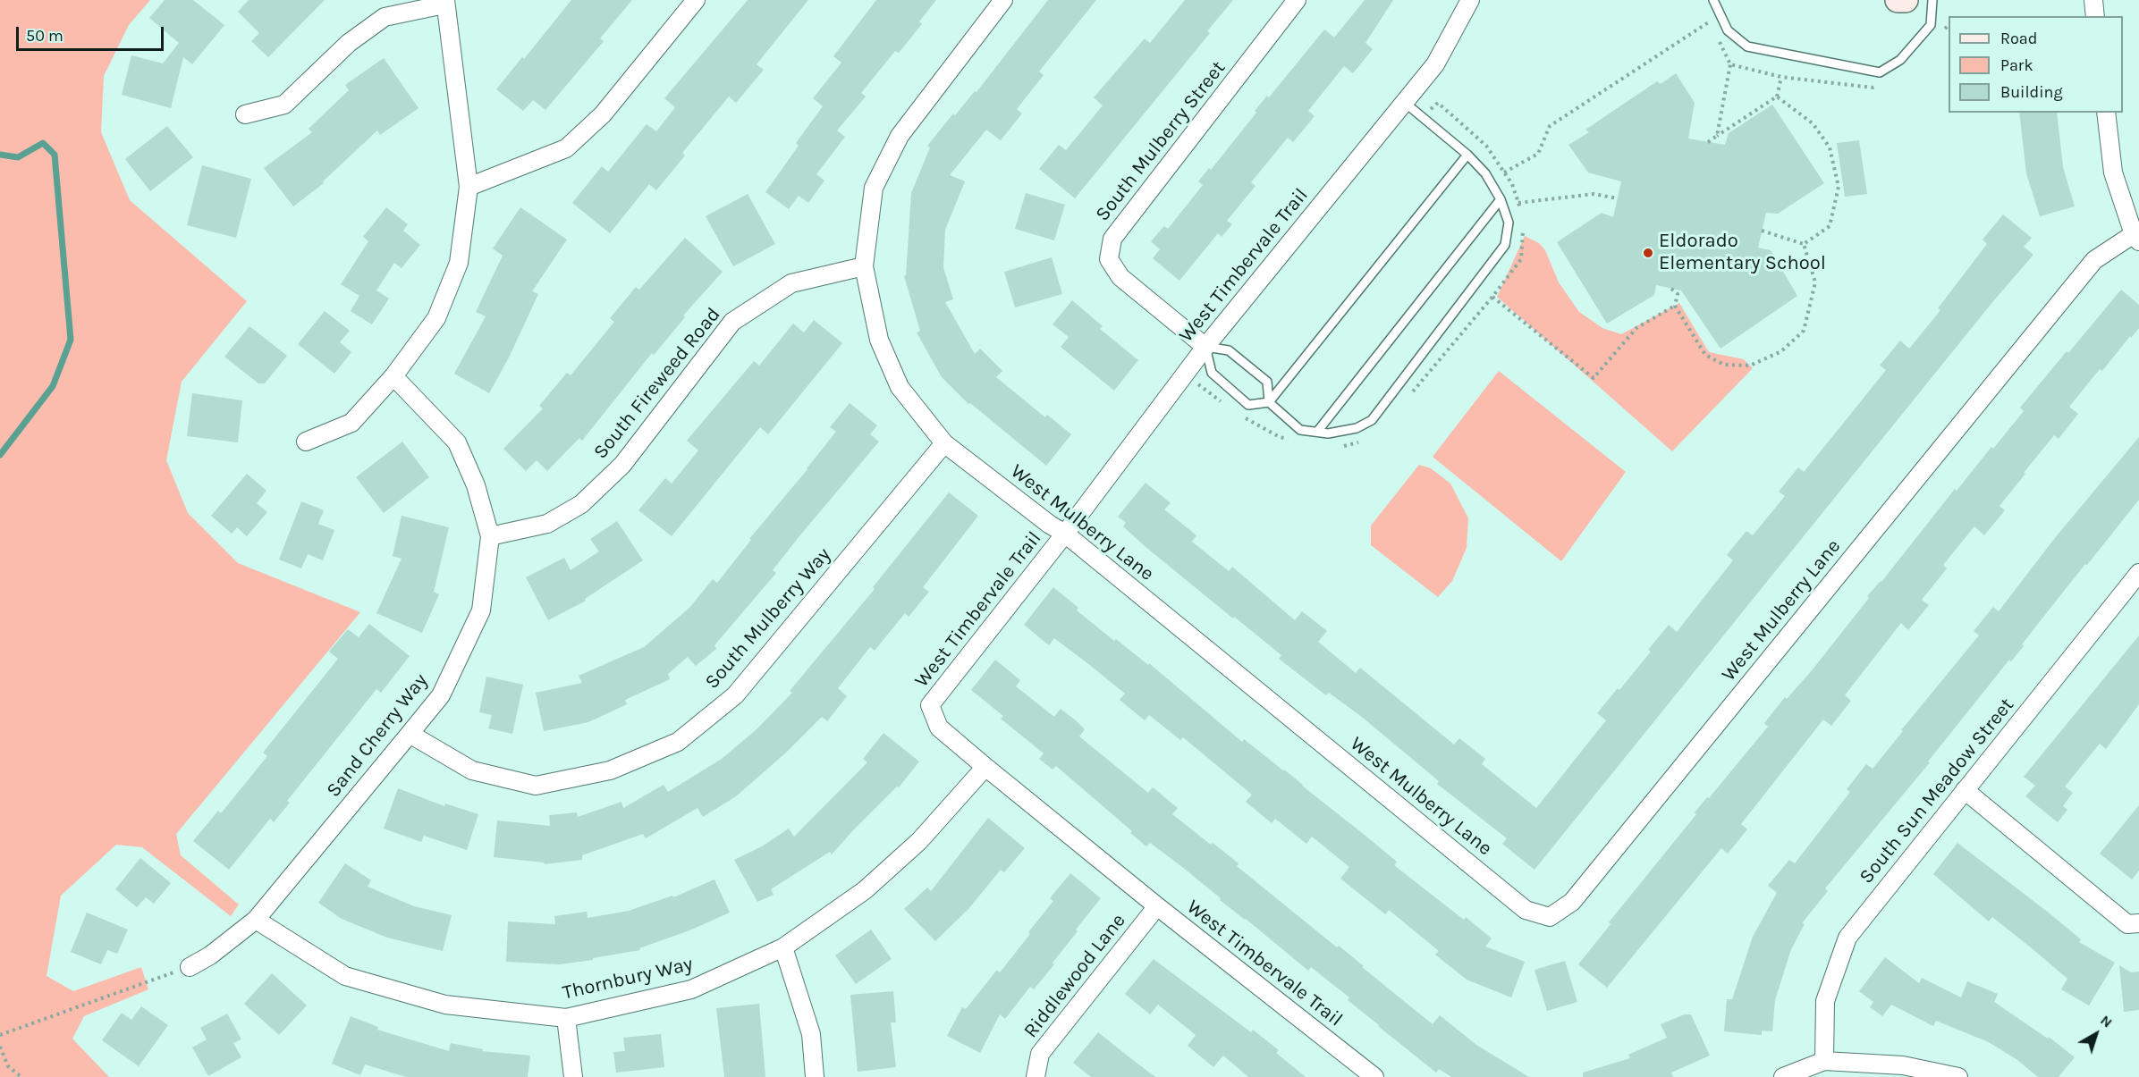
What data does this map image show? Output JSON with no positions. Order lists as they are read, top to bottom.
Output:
{
  "streets": {
    "street": [
      "South Mulberry Street",
      "West Timbervale Trail",
      "South Fireweed Road",
      "West Mulberry Lane",
      "South Mulberry Way",
      "Sand Cherry Way",
      "South Sun Meadow Street",
      "Riddlewood Lane",
      "Thornbury Way"
    ]
  },
  "crossings": [
    ["South Mulberry Street", "West Timbervale Trail"],
    ["West Timbervale Trail", "West Mulberry Lane"],
    ["West Timbervale Trail", "Riddlewood Lane"],
    ["West Timbervale Trail", "Thornbury Way"],
    ["South Fireweed Road", "West Mulberry Lane"],
    ["South Fireweed Road", "Sand Cherry Way"],
    ["West Mulberry Lane", "South Mulberry Way"],
    ["South Mulberry Way", "Sand Cherry Way"],
    ["Sand Cherry Way", "Thornbury Way"]
  ],
  "places": ["Eldorado Elementary School"],
  "legend": ["Road", "Park", "Building"],
  "scale_bar": "50 m",
  "north": "top right"
}
